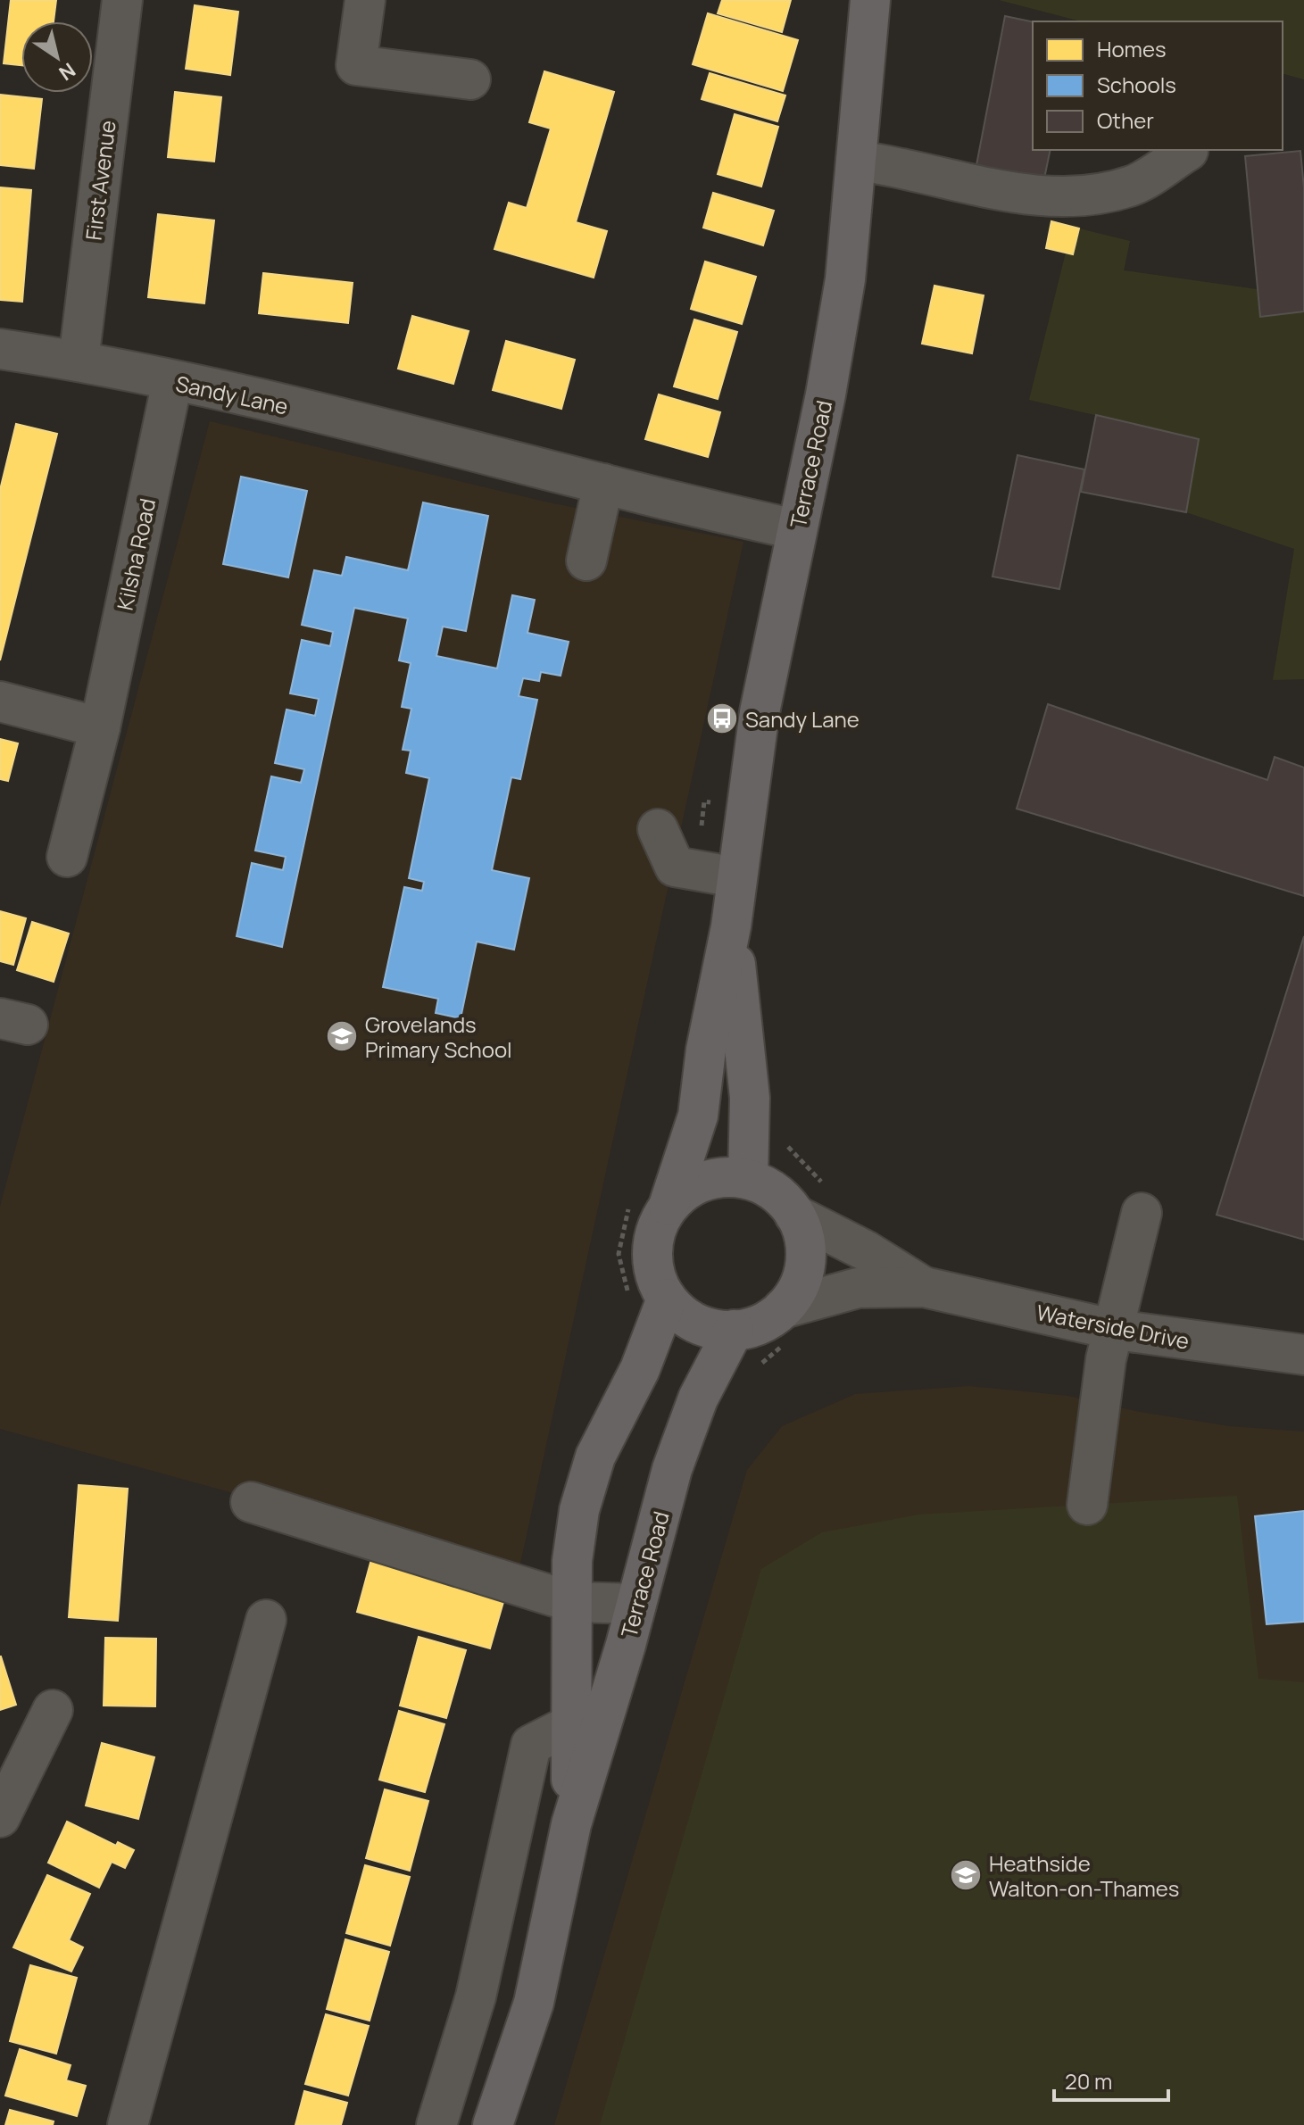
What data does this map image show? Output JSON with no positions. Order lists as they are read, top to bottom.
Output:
{
  "streets": {
    "main road": ["Terrace Road"],
    "street": [
      "First Avenue",
      "Sandy Lane",
      "Kilsha Road",
      "Waterside Drive"
    ]
  },
  "crossings": [
    ["First Avenue", "Sandy Lane"],
    ["Sandy Lane", "Terrace Road"],
    ["Sandy Lane", "Kilsha Road"],
    ["Terrace Road", "Waterside Drive"]
  ],
  "places": {
    "bus stop": ["Sandy Lane"],
    "school or university": ["Grovelands Primary School", "Heathside Walton-on-Thames"]
  },
  "legend": ["Homes", "Schools", "Other"],
  "scale_bar": "20 m",
  "north": "bottom right"
}
